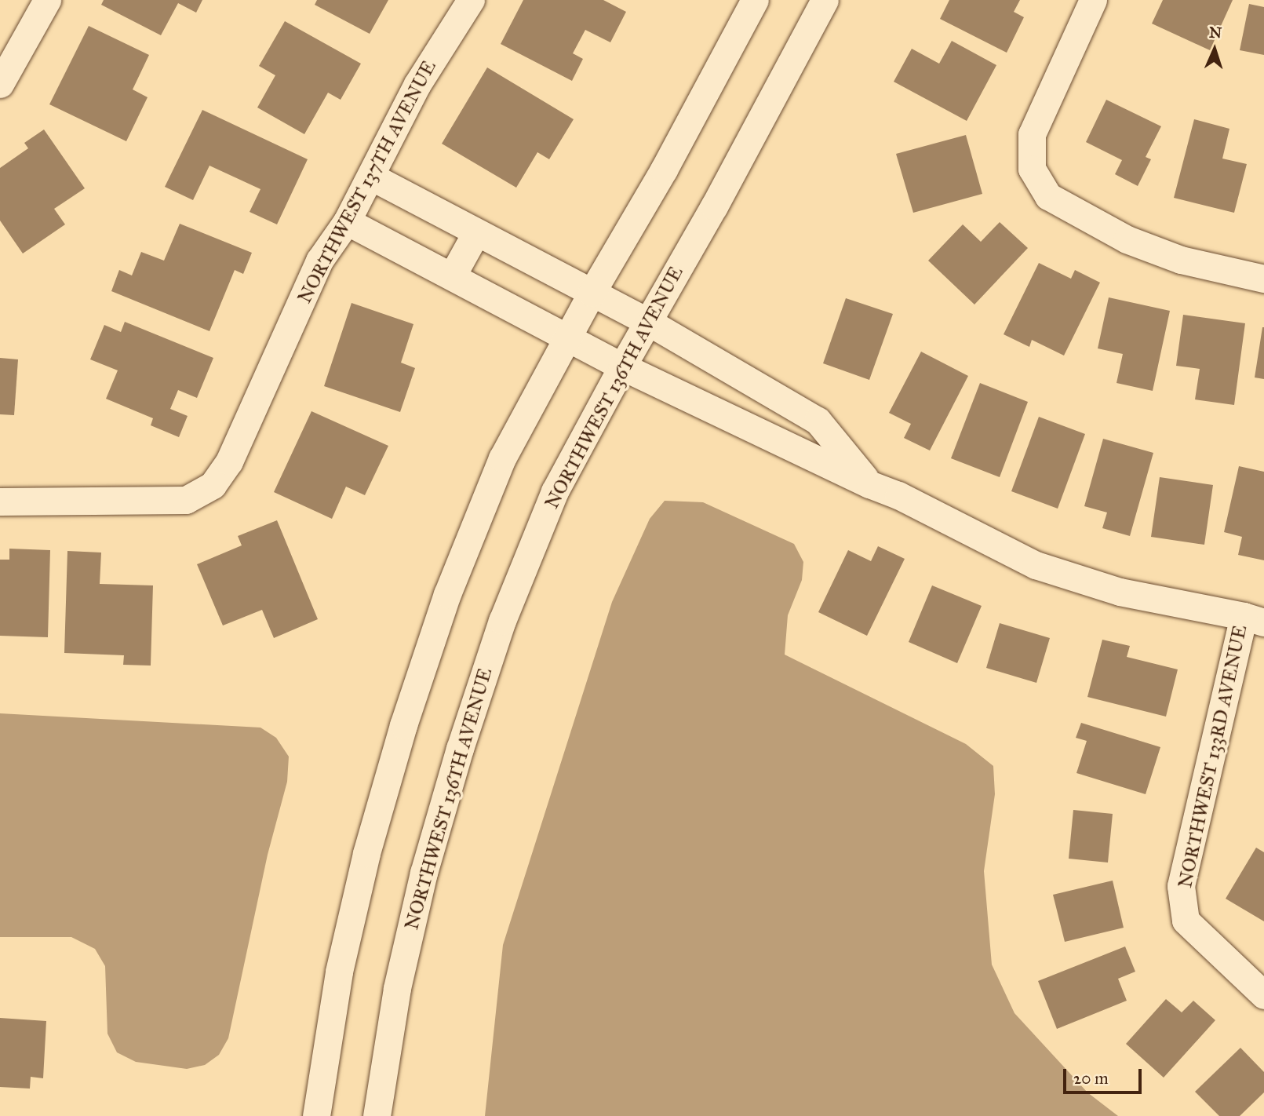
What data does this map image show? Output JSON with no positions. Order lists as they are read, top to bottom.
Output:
{
  "streets": {
    "street": ["NORTHWEST 137TH AVENUE", "NORTHWEST 136TH AVENUE", "NORTHWEST 133RD AVENUE"]
  },
  "scale_bar": "20 m",
  "north": "top"
}
